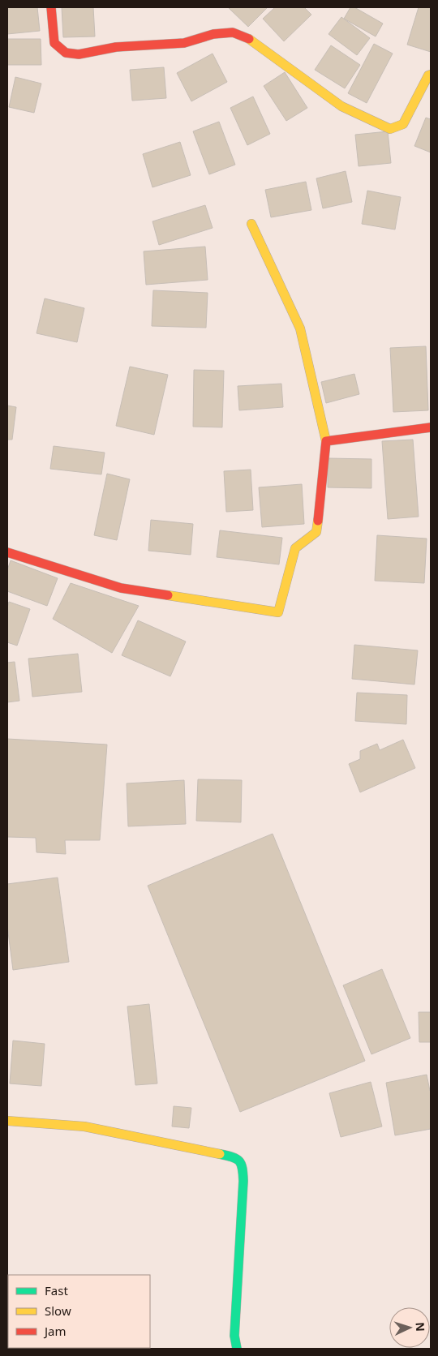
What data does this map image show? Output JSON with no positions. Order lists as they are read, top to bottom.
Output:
{
  "legend": ["Fast", "Slow", "Jam"],
  "north": "right"
}
